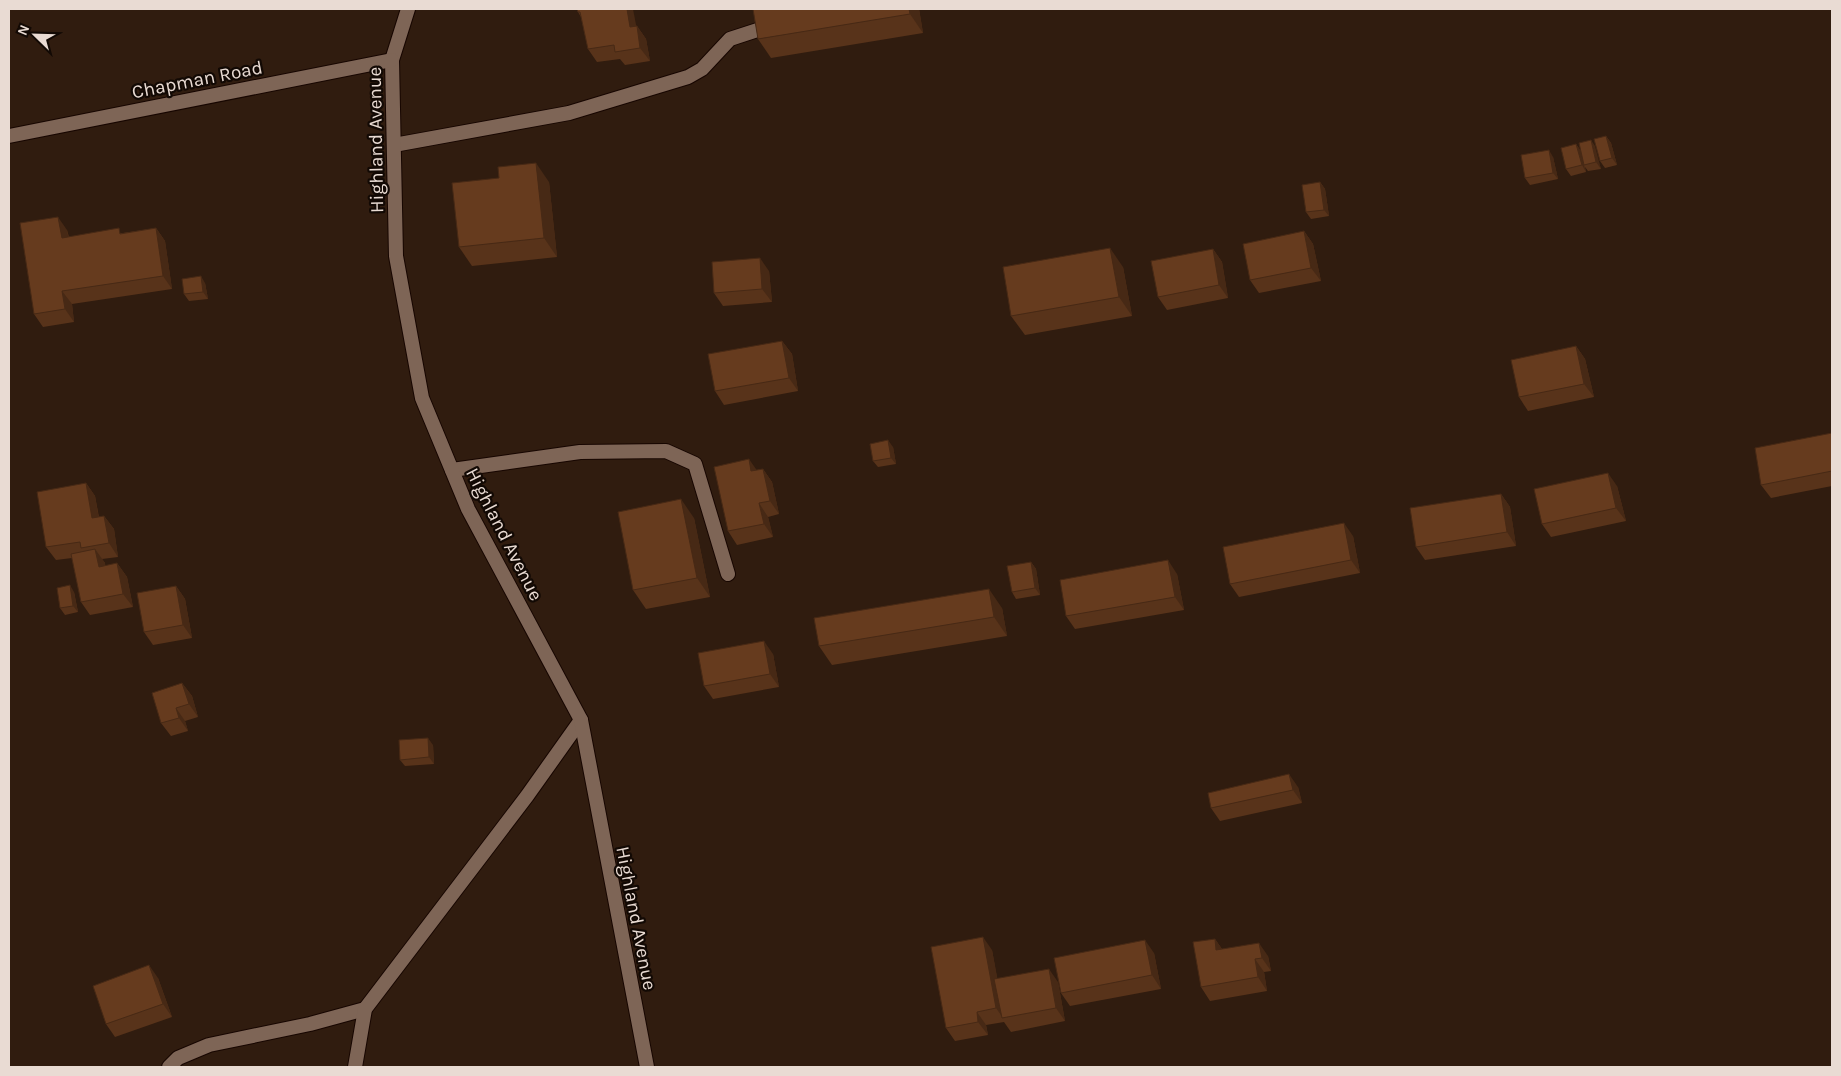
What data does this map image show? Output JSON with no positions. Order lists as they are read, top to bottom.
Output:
{
  "streets": {
    "street": ["Chapman Road", "Highland Avenue"]
  },
  "crossings": [
    ["Chapman Road", "Highland Avenue"]
  ],
  "north": "top left"
}
